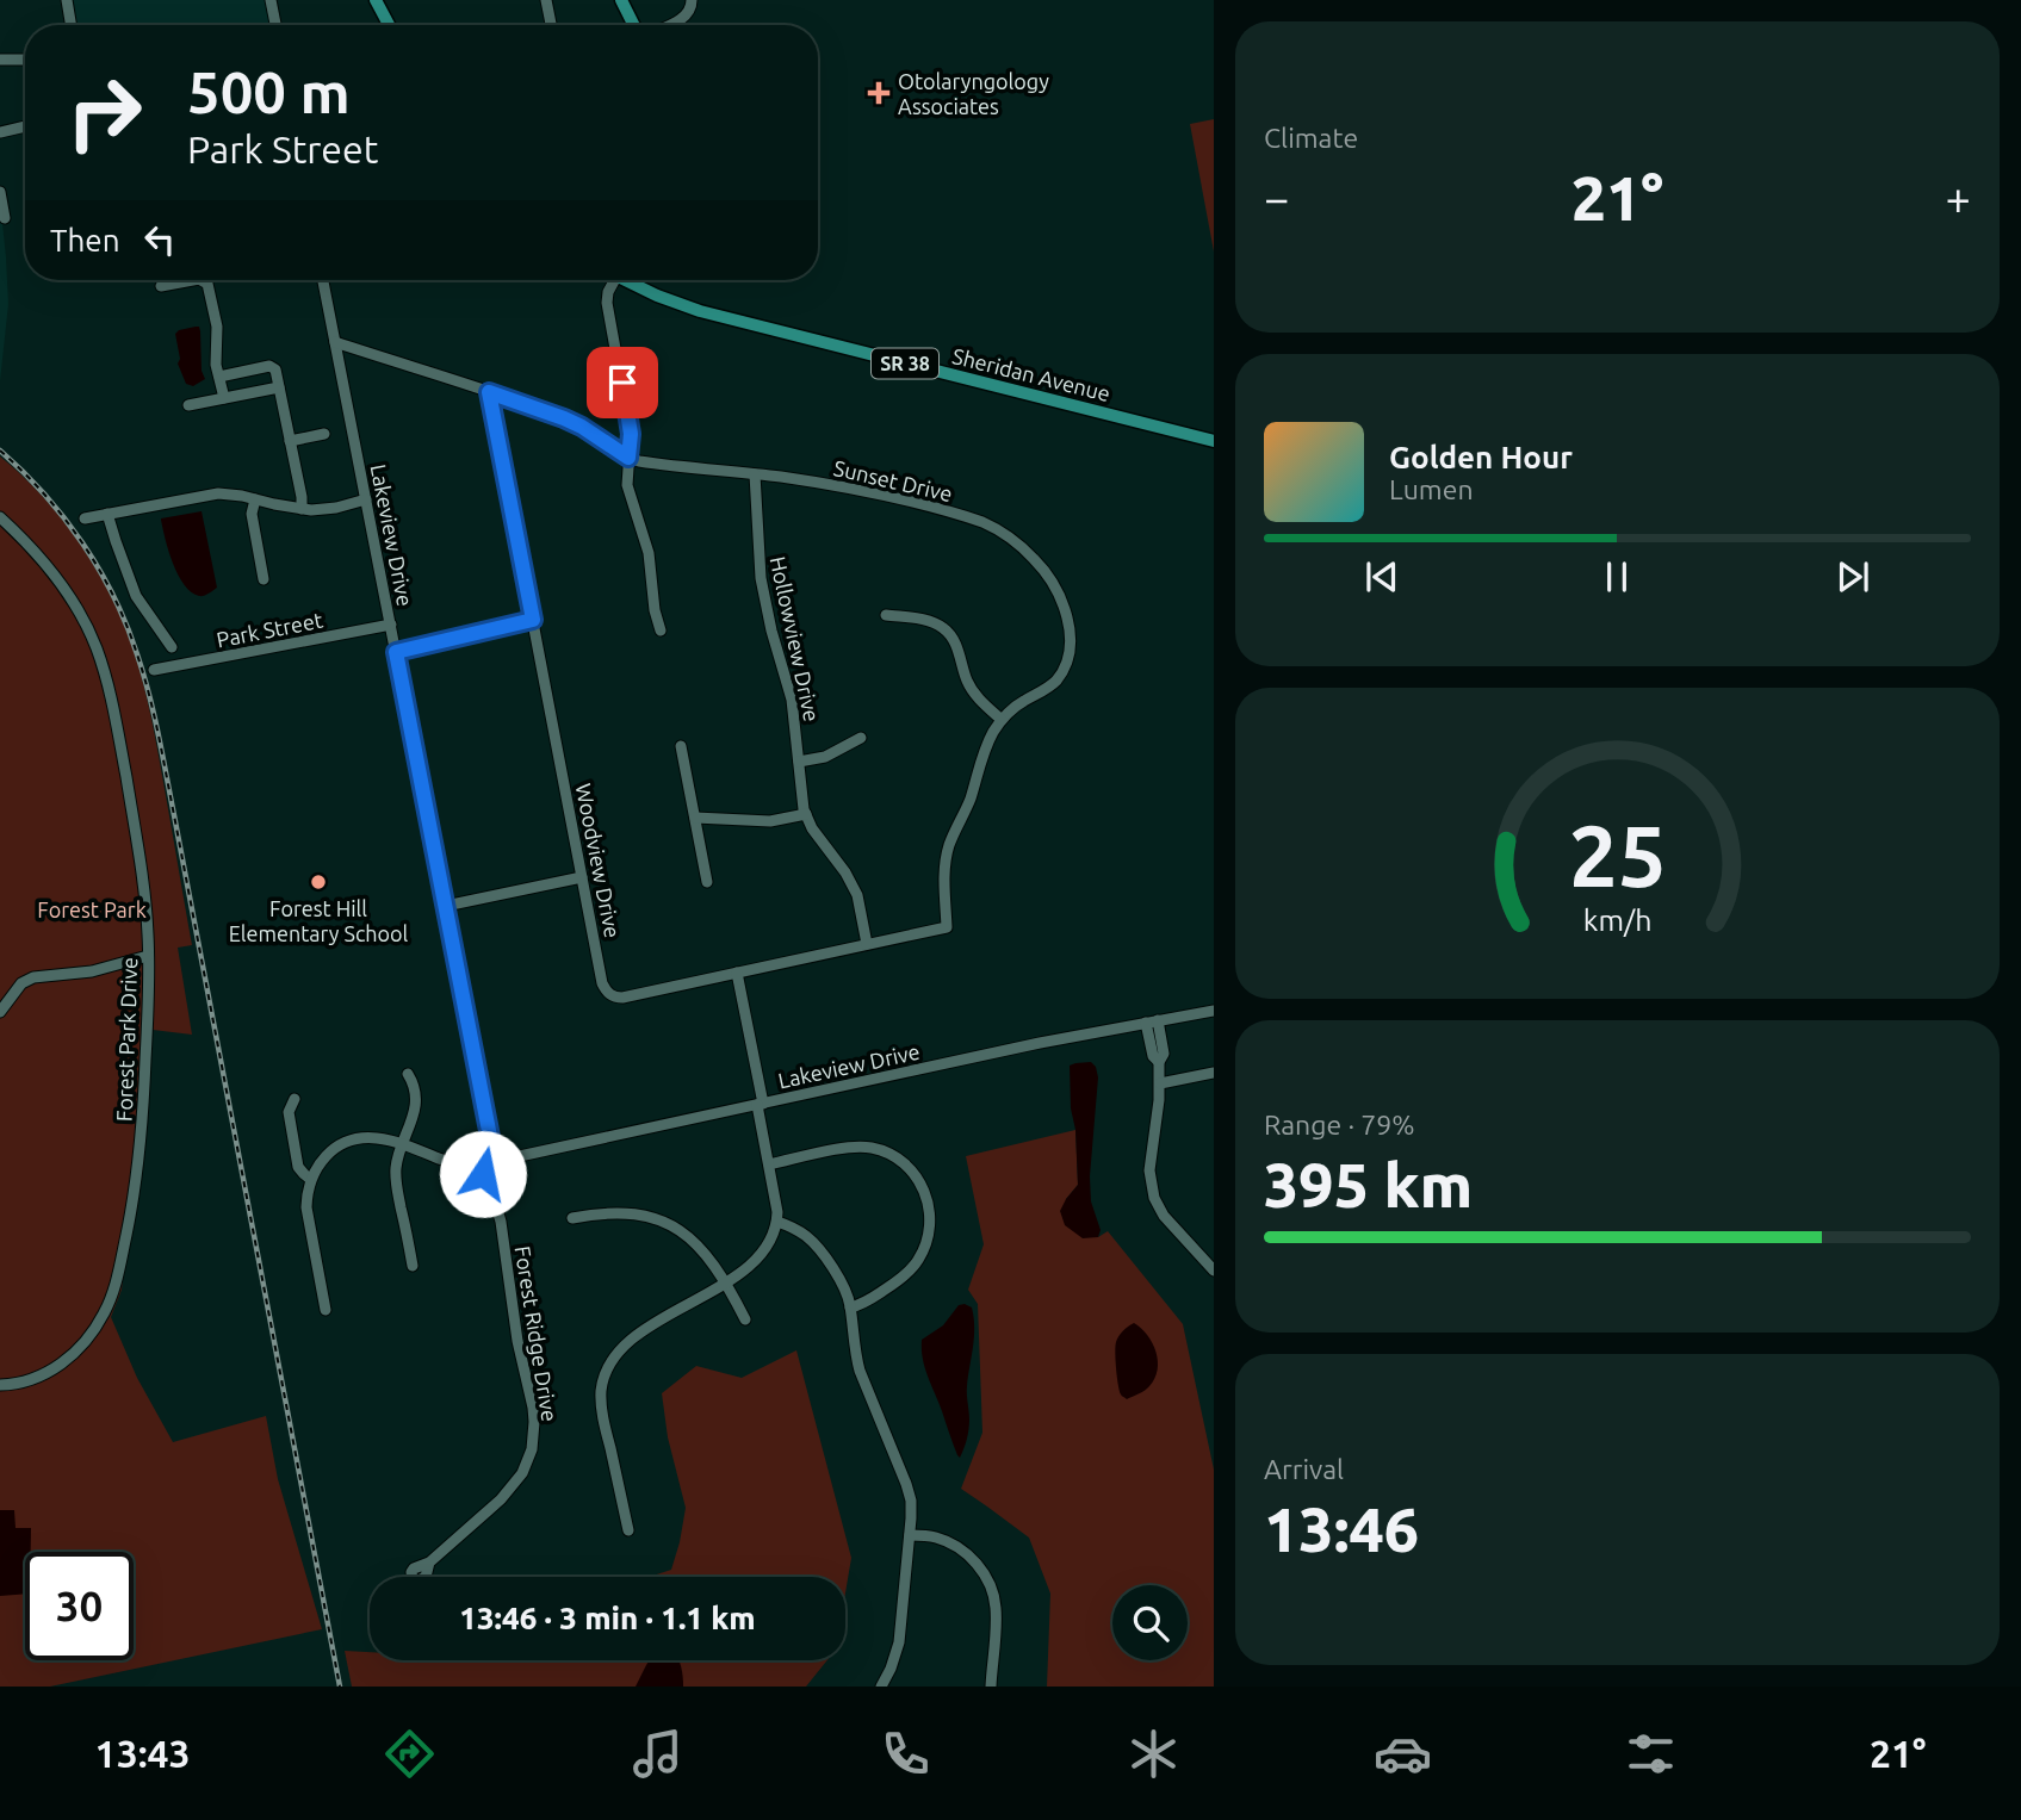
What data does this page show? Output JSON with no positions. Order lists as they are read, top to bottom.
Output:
{
  "streets": {
    "main road": ["SR 38", "Sheridan Avenue"],
    "street": [
      "Sunset Drive",
      "Lakeview Drive",
      "Park Street",
      "Hollowview Drive",
      "Woodview Drive",
      "Forest Park Drive",
      "Forest Ridge Drive"
    ]
  },
  "crossings": [
    ["Sunset Drive", "Lakeview Drive"],
    ["Sunset Drive", "Hollowview Drive"],
    ["Sunset Drive", "Woodview Drive"],
    ["Lakeview Drive", "Park Street"],
    ["Hollowview Drive", "Woodview Drive"]
  ],
  "parks": ["Forest Park"],
  "places": {
    "health": ["Otolaryngology Associates"],
    "other": ["Forest Hill Elementary School"]
  },
  "page": {
    "tile": [
      "Climate",
      ["Range · 79%", "395 km"],
      ["Arrival", "13:46"]
    ],
    "turn": ["500 m", "Park Street"],
    "heat": ["−", "21°", "+"],
    "then": "Then",
    "song": ["Golden Hour", "Lumen"],
    "limit": "30",
    "trip": "13:46 · 3 min · 1.1 km",
    "tabs": ["13:43", "21°"],
    "gauge": ["25", "km/h"]
  }
}
